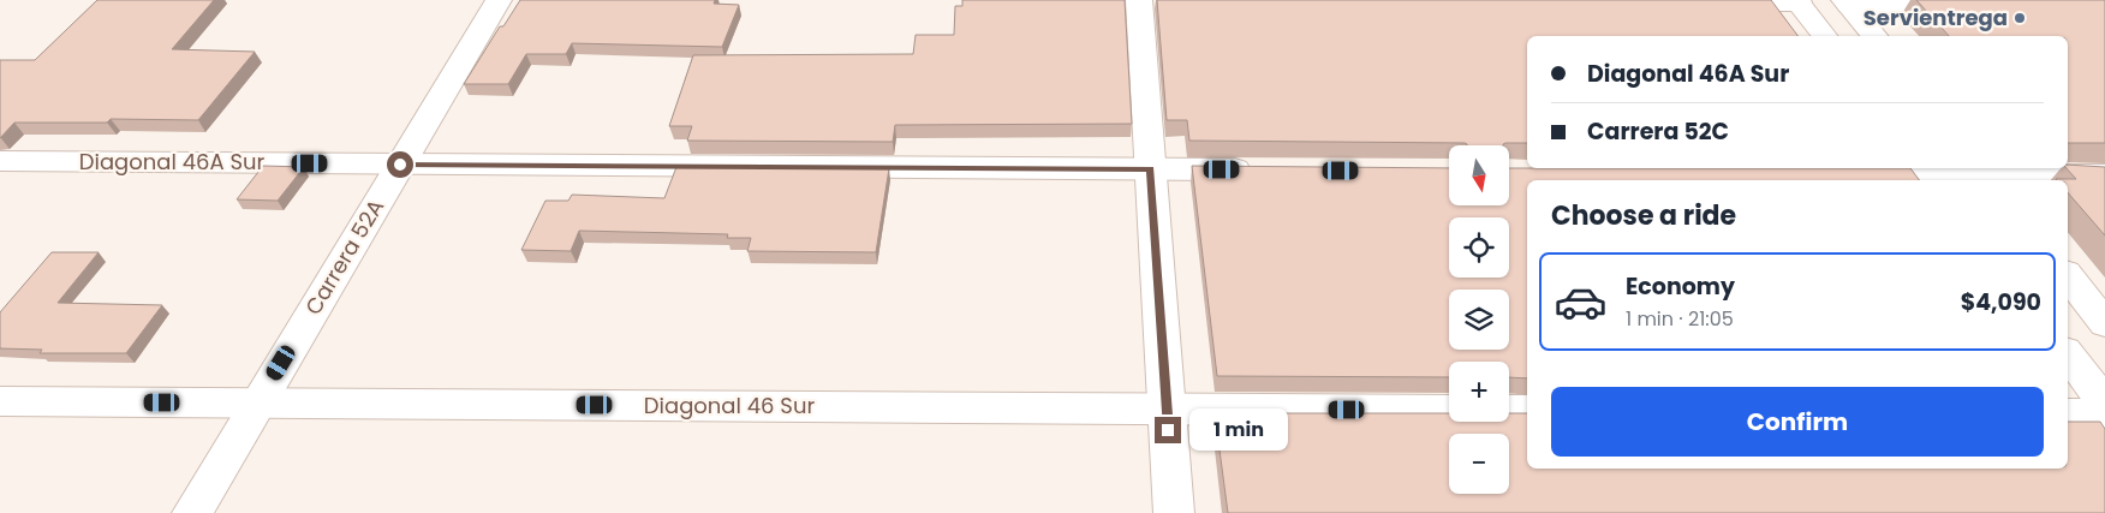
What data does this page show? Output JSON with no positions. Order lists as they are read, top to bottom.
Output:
{
  "streets": {
    "street": ["Diagonal 46A Sur", "Carrera 52A", "Diagonal 46 Sur"]
  },
  "crossings": [
    ["Diagonal 46A Sur", "Carrera 52A"],
    ["Carrera 52A", "Diagonal 46 Sur"]
  ],
  "places": ["Servientrega"],
  "north": "bottom",
  "page": {
    "banner": ["Diagonal 46A Sur", "Carrera 52C"],
    "map_buttons": ["+", "−"],
    "heading": "Choose a ride",
    "list": [
      {
        "name": "Economy",
        "note": "1 min · 21:05",
        "value": "$4,090"
      }
    ],
    "buttons": "Confirm",
    "bubble": "1 min"
  }
}
